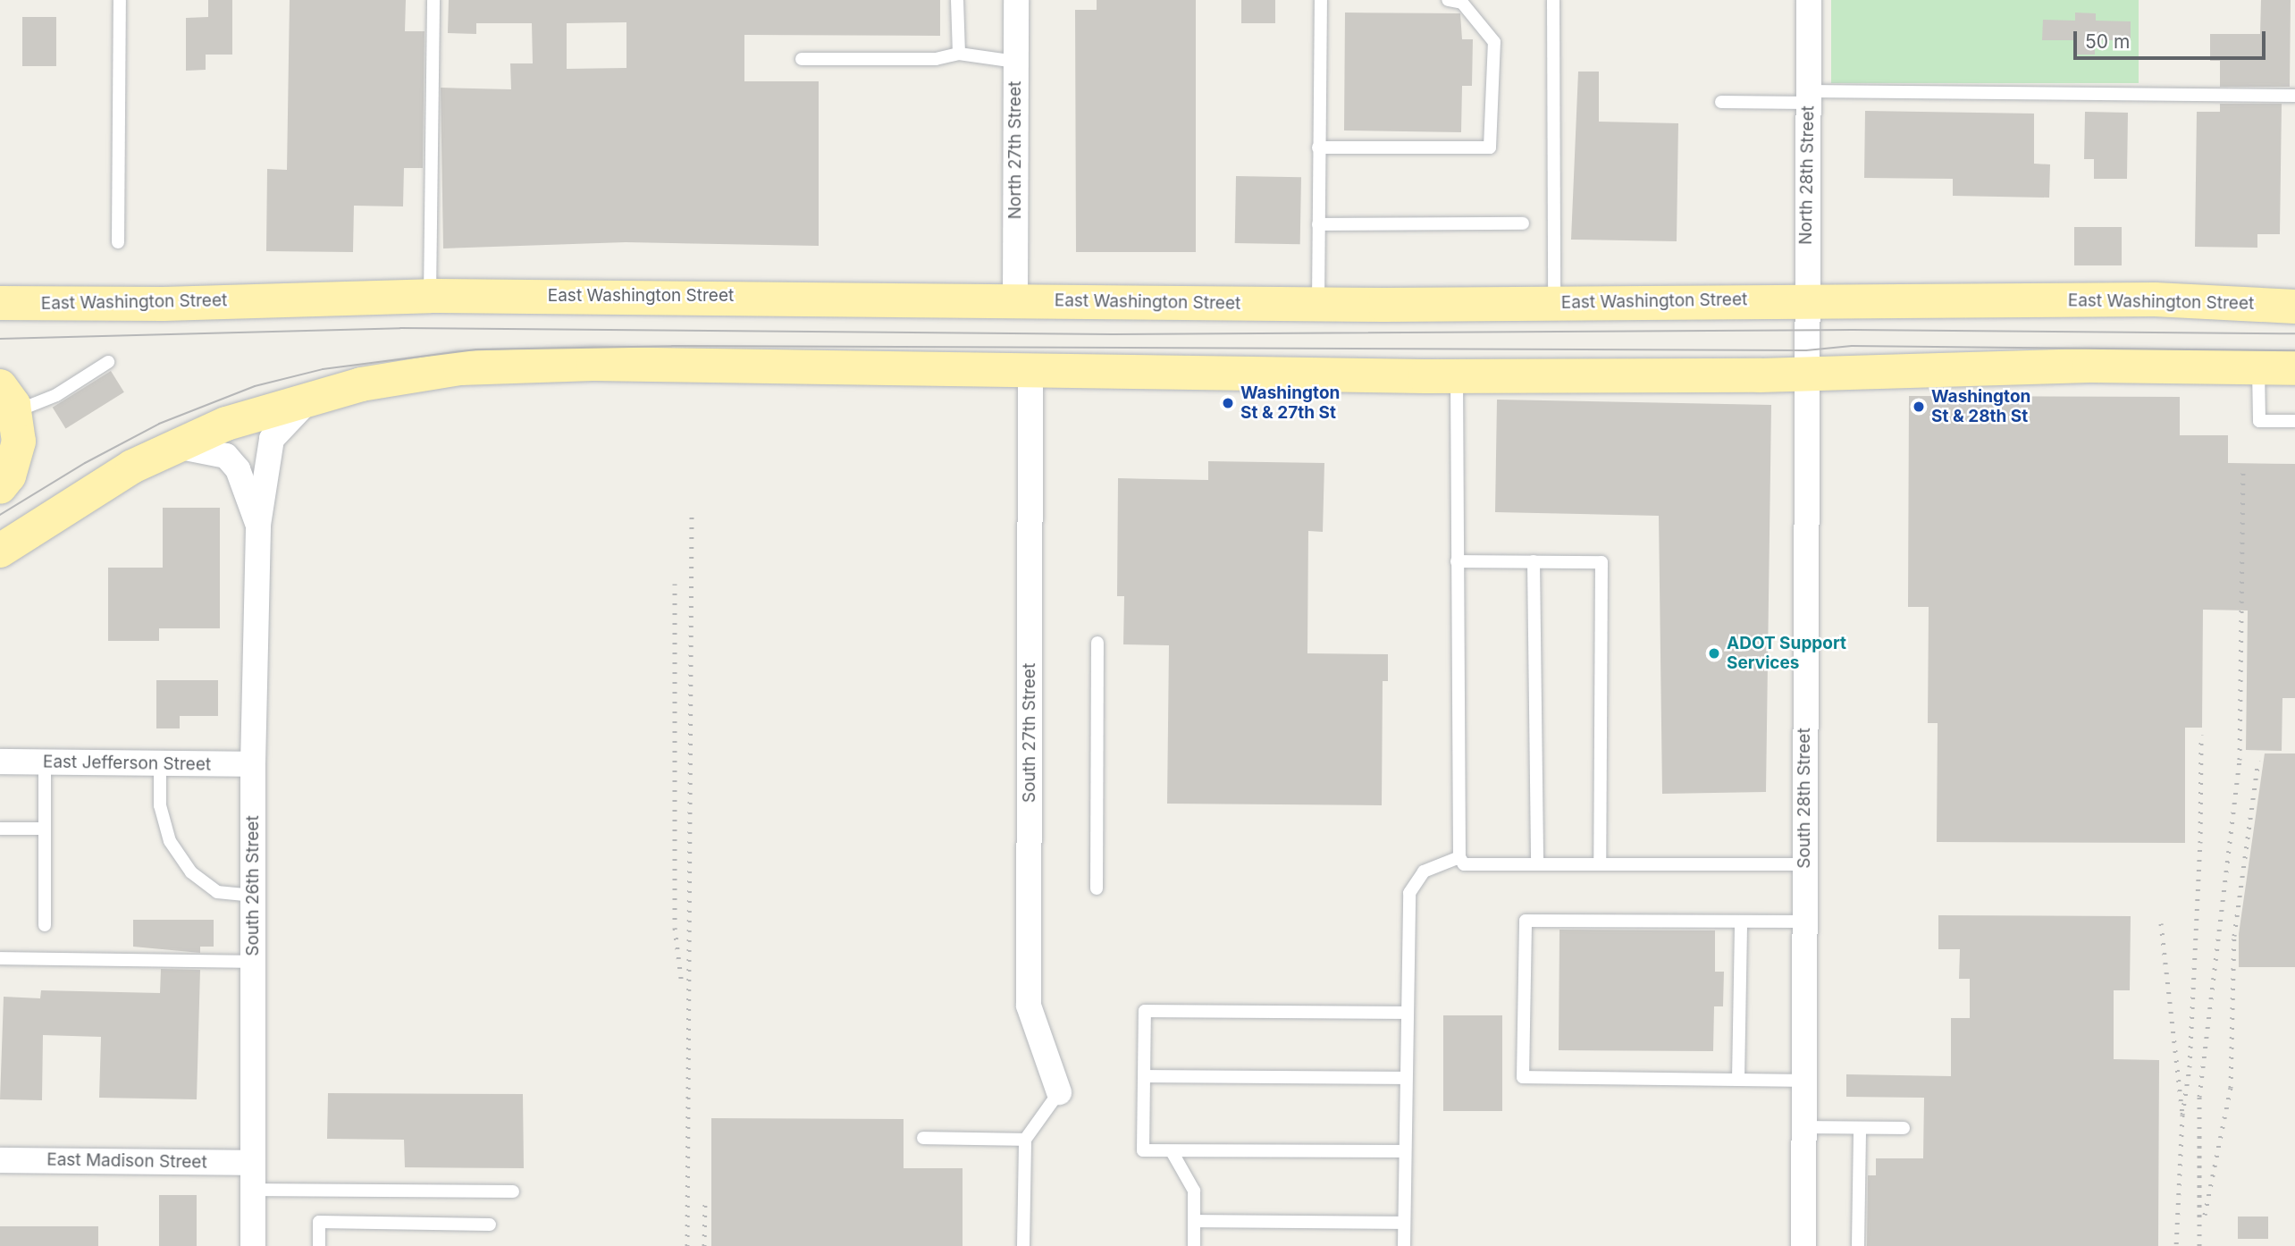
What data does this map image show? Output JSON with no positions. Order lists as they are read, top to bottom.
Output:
{
  "streets": {
    "main road": ["East Washington Street"],
    "street": [
      "North 27th Street",
      "North 28th Street",
      "South 27th Street",
      "East Jefferson Street",
      "South 28th Street",
      "South 26th Street",
      "East Madison Street"
    ]
  },
  "crossings": [
    ["North 27th Street", "East Washington Street"],
    ["North 28th Street", "East Washington Street"],
    ["North 28th Street", "South 28th Street"],
    ["East Jefferson Street", "South 26th Street"],
    ["South 26th Street", "East Madison Street"]
  ],
  "places": ["Washington St & 27th St", "Washington St & 28th St", "ADOT Support Services"],
  "scale_bar": "50 m"
}
